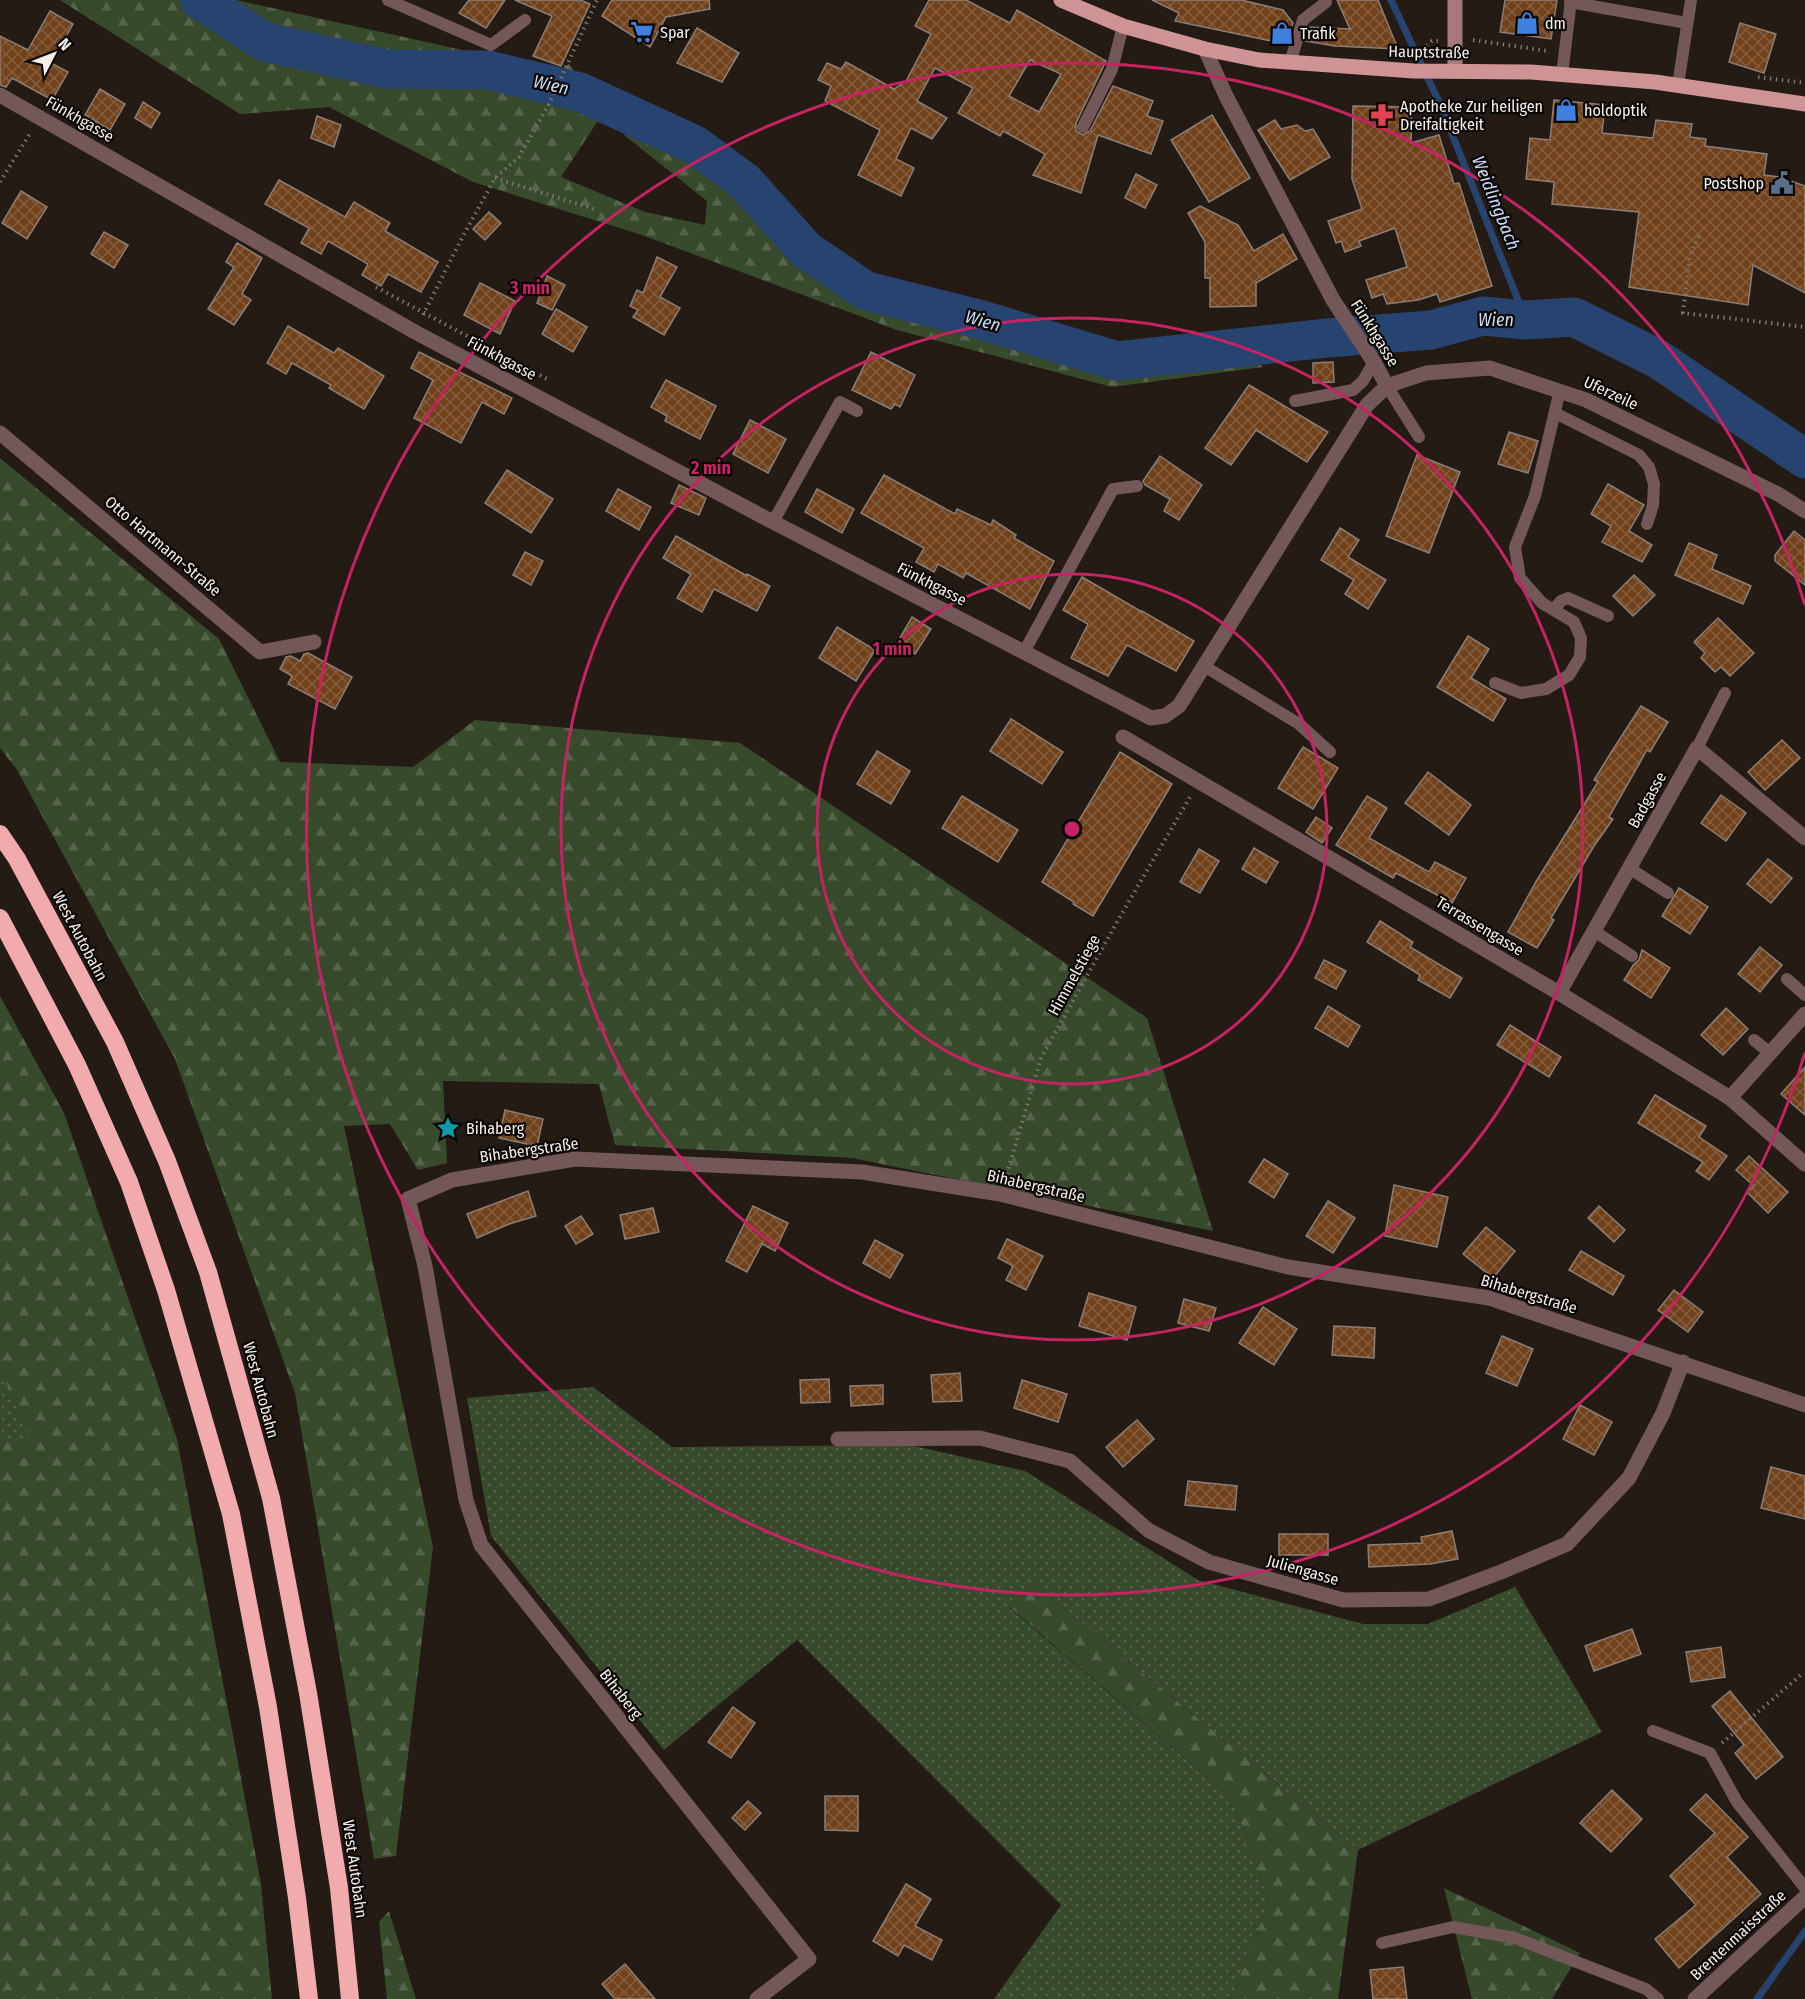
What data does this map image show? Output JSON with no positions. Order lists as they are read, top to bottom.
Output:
{
  "streets": {
    "highway": ["West Autobahn"],
    "main road": ["Hauptstraße"],
    "street": [
      "Fünkhgasse",
      "Uferzeile",
      "Otto Hartmann-Straße",
      "Badgasse",
      "Terrassengasse",
      "Bihabergstraße",
      "Juliengasse",
      "Bihaberg",
      "Brentenmaisstraße"
    ],
    "path": ["Himmelstiege"]
  },
  "crossings": [
    ["Hauptstraße", "Fünkhgasse"],
    ["Fünkhgasse", "Uferzeile"],
    ["Badgasse", "Terrassengasse"],
    ["Terrassengasse", "Himmelstiege"],
    ["Himmelstiege", "Bihabergstraße"],
    ["Bihabergstraße", "Juliengasse"],
    ["Bihabergstraße", "Bihaberg"]
  ],
  "water": ["Wien", "Weidlingbach"],
  "places": {
    "shop": ["dm", "Trafik", "holdoptik"],
    "supermarket": ["Spar"],
    "pharmacy": ["Apotheke Zur heiligen Dreifaltigkeit"],
    "public building": ["Postshop"],
    "place": ["Bihaberg"]
  },
  "north": "top right",
  "rings": ["3 min", "2 min", "1 min"]
}
